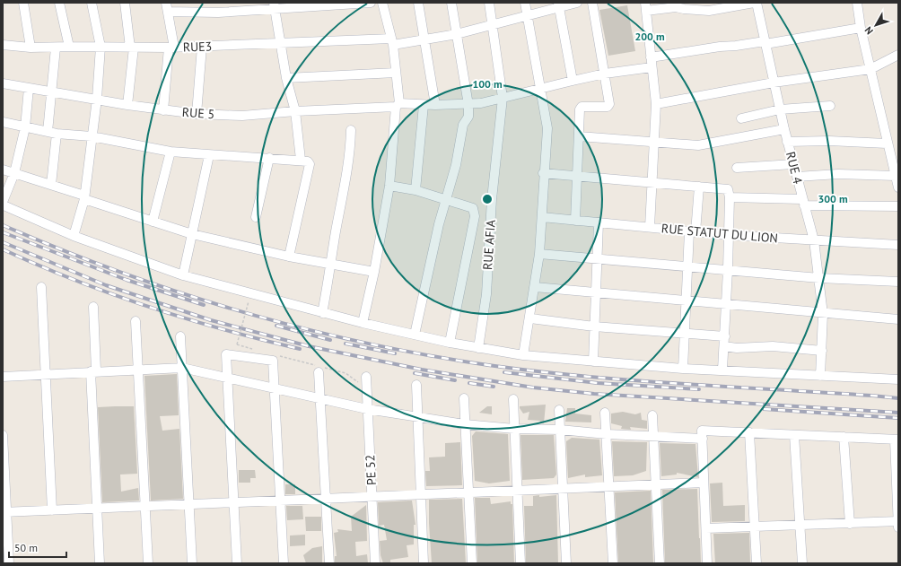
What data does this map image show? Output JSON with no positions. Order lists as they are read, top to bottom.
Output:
{
  "streets": {
    "street": [
      "RUE3",
      "RUE 5",
      "RUE 4",
      "RUE STATUT DU LION",
      "RUE AFIA",
      "PE 52"
    ]
  },
  "crossings": [
    ["RUE3", "RUE AFIA"],
    ["RUE 5", "RUE AFIA"],
    ["RUE 4", "RUE STATUT DU LION"]
  ],
  "scale_bar": "50 m",
  "north": "bottom left",
  "rings": ["200 m", "100 m", "300 m"]
}
